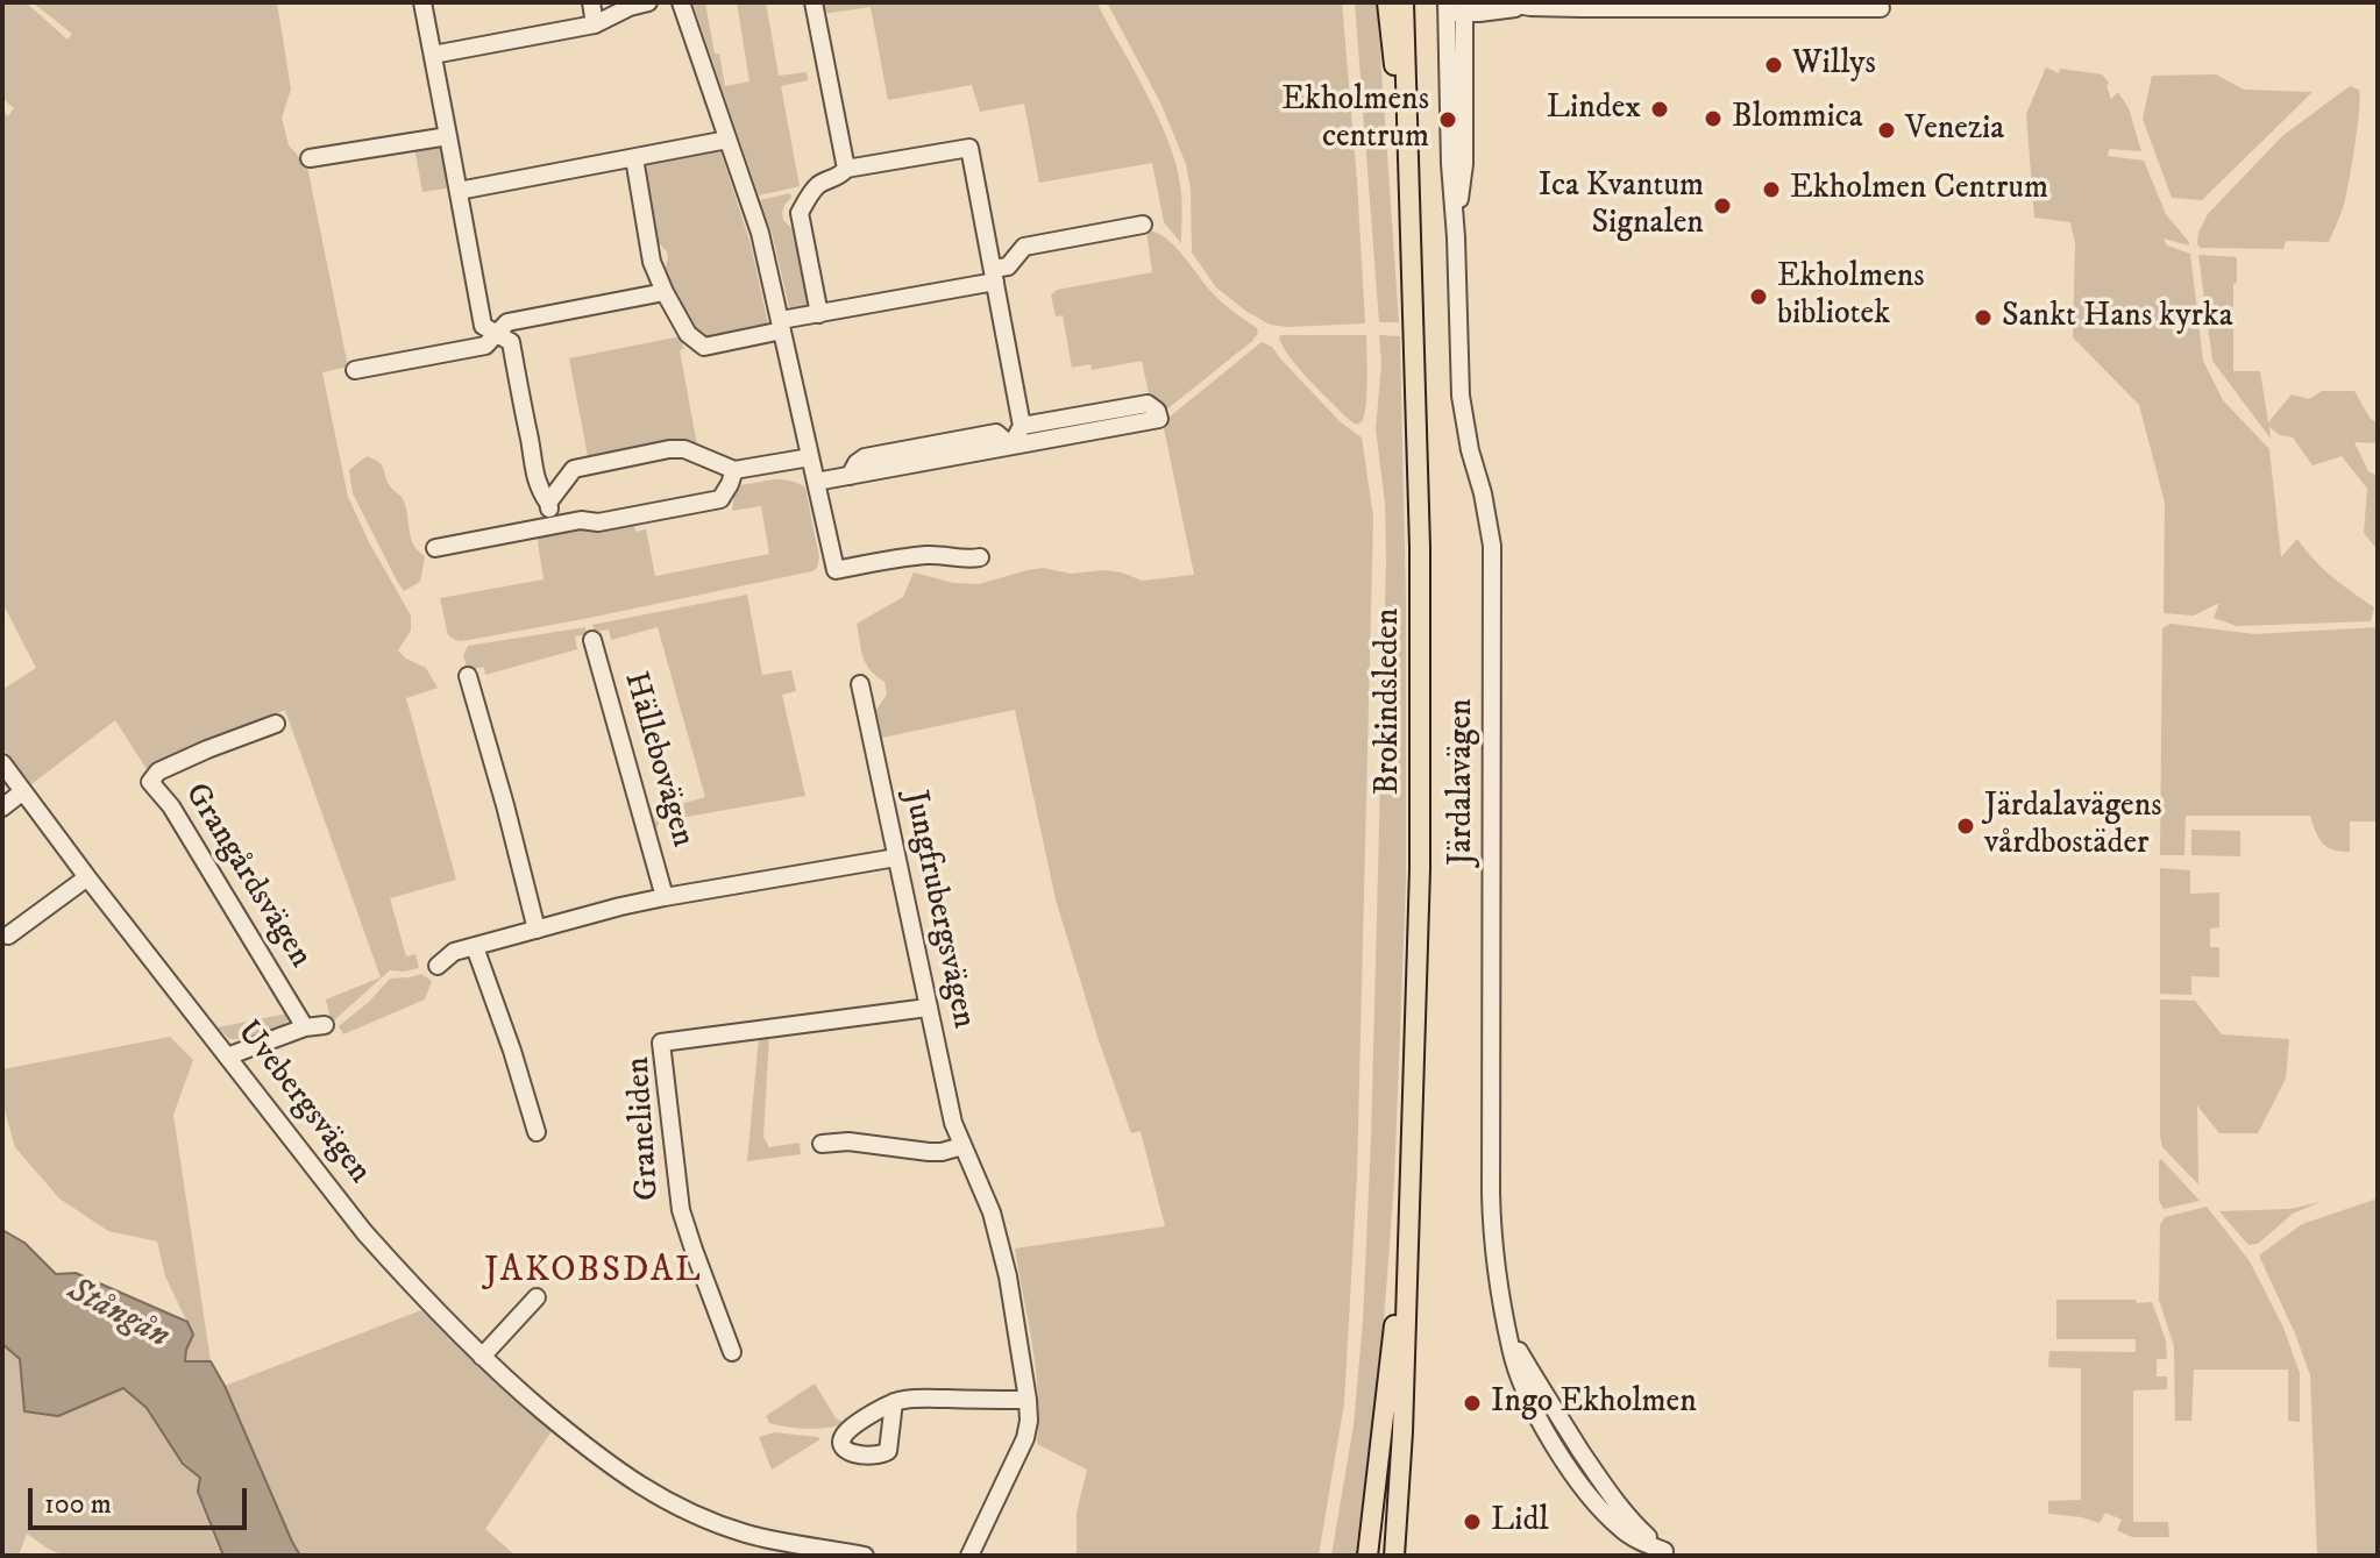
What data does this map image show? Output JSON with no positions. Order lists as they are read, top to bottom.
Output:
{
  "streets": {
    "main road": ["Brokindsleden"],
    "street": [
      "Hällebovägen",
      "Järdalavägen",
      "Grangårdsvägen",
      "Jungfrubergsvägen",
      "Uvebergsvägen",
      "Graneliden"
    ]
  },
  "crossings": [
    ["Hällebovägen", "Jungfrubergsvägen"],
    ["Jungfrubergsvägen", "Graneliden"]
  ],
  "districts": ["JAKOBSDAL"],
  "water": ["Stångån"],
  "places": [
    "Willys",
    "Lindex",
    "Blommica",
    "Ekholmens centrum",
    "Venezia",
    "Ekholmen Centrum",
    "Ica Kvantum Signalen",
    "Ekholmens bibliotek",
    "Sankt Hans kyrka",
    "Järdalavägens vårdbostäder",
    "Ingo Ekholmen",
    "Lidl"
  ],
  "scale_bar": "100 m"
}
